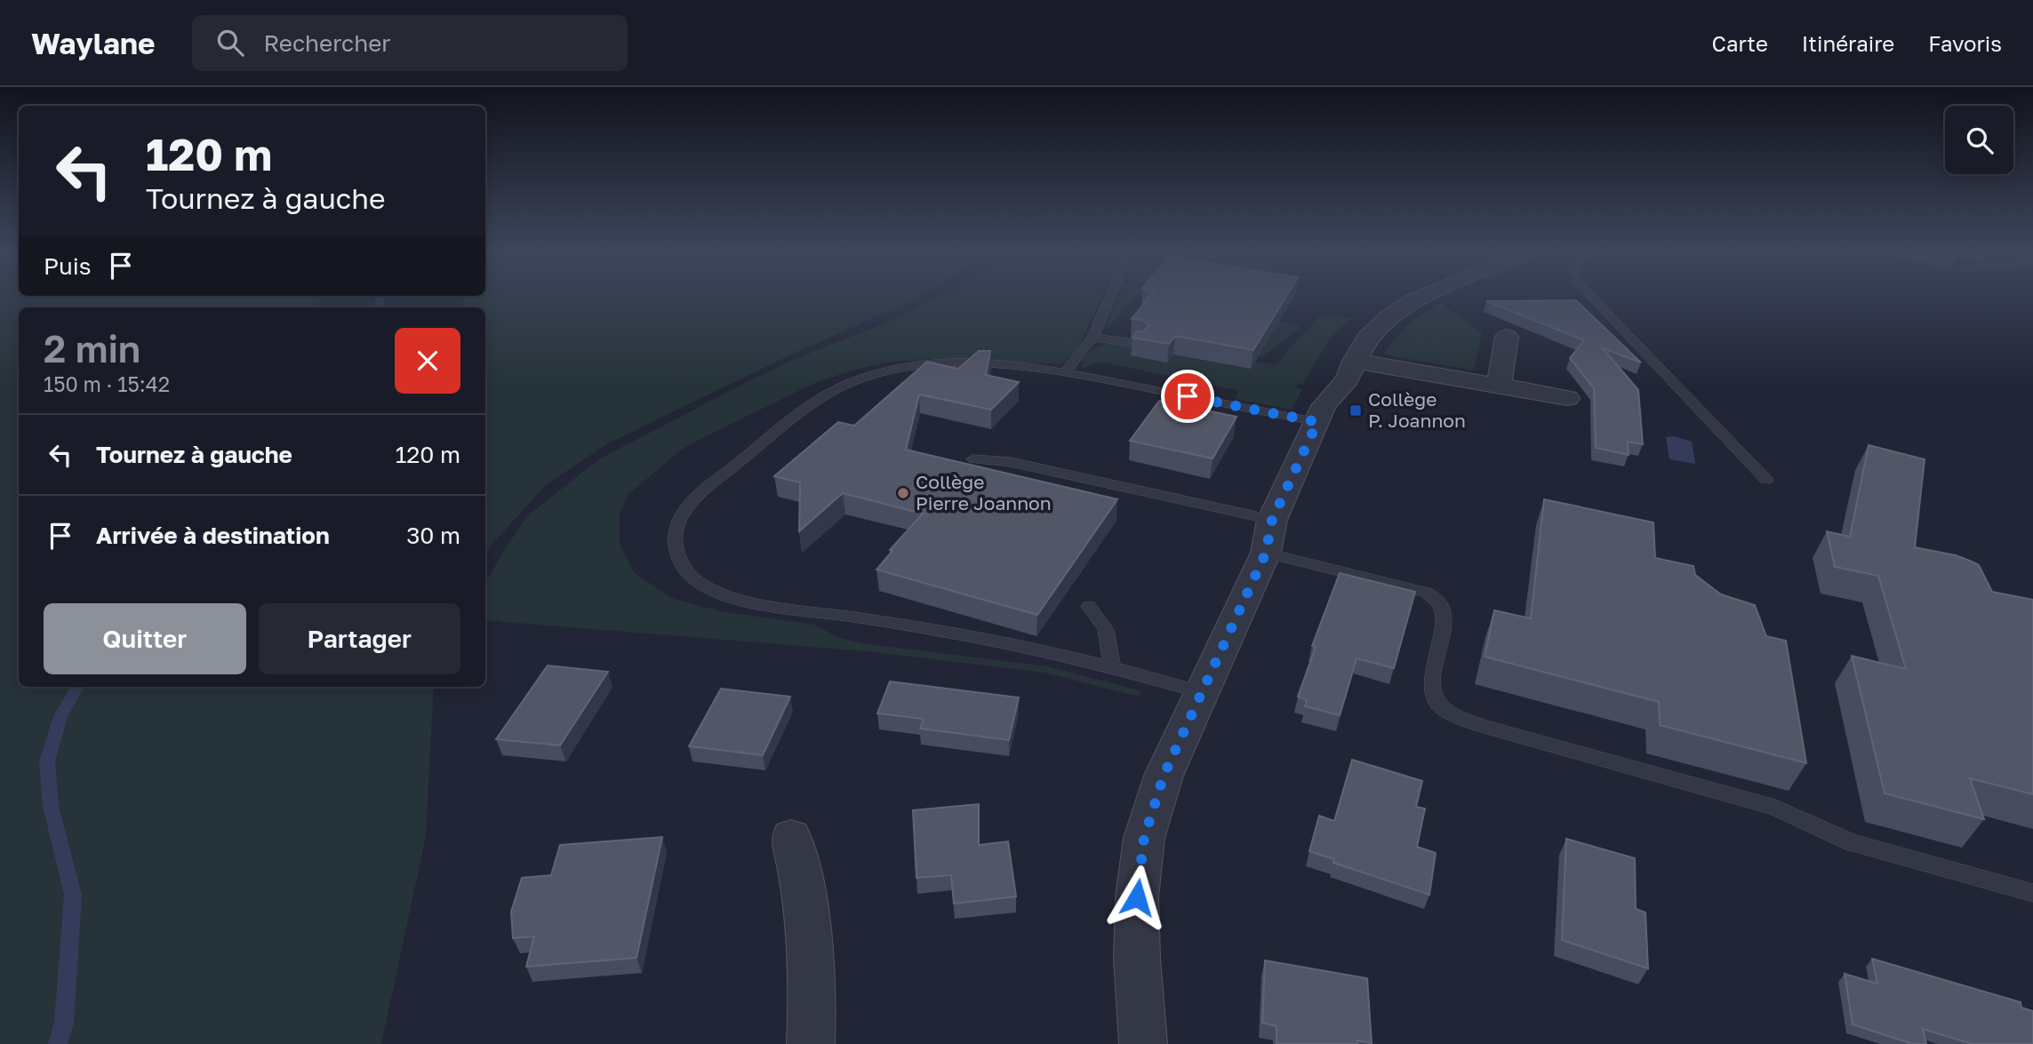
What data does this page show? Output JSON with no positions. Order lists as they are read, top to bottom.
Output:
{
  "places": {
    "transit": ["Collège P. Joannon"],
    "other": ["Collège Pierre Joannon"]
  },
  "page": {
    "header": "Waylane",
    "search": "Rechercher",
    "nav": ["Carte", "Itinéraire", "Favoris"],
    "turn": ["120 m", "Tournez à gauche"],
    "then": "Puis",
    "heading": ["2 min", "150 m · 15:42"],
    "list": [
      {
        "name": "Tournez à gauche",
        "value": "120 m"
      },
      {
        "name": "Arrivée à destination",
        "value": "30 m"
      }
    ],
    "buttons": ["Quitter", "Partager"]
  }
}
